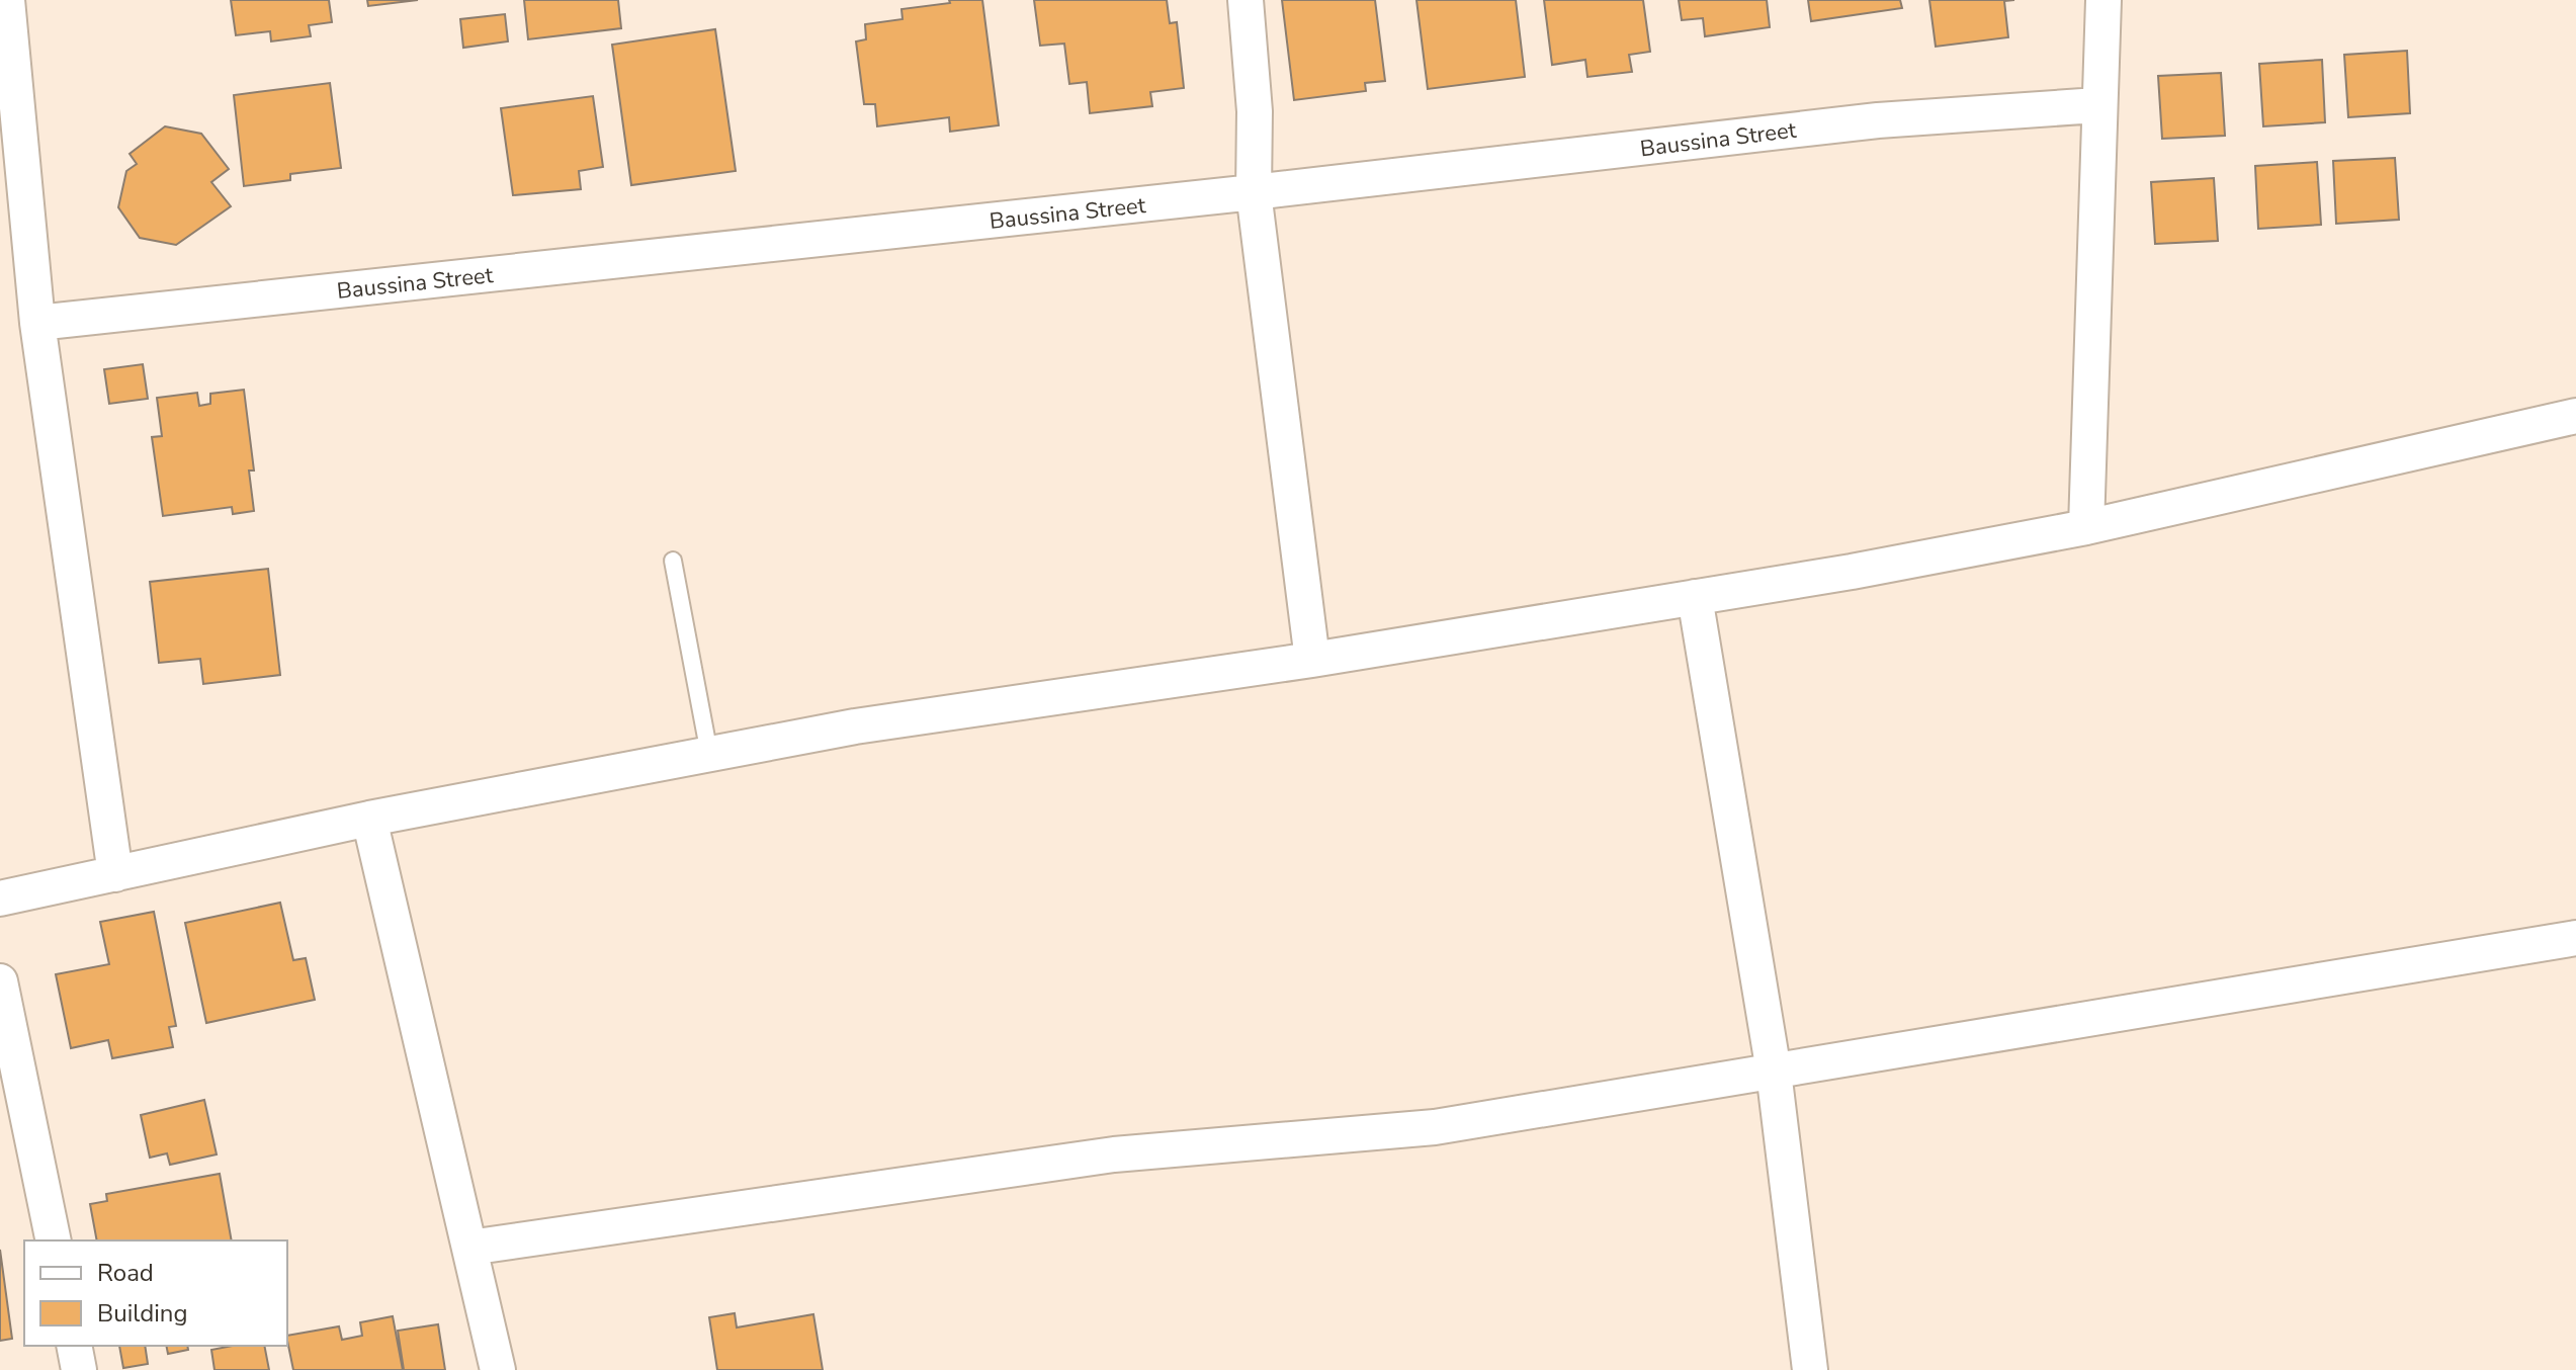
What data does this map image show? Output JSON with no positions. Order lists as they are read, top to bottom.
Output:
{
  "streets": {
    "street": ["Baussina Street"]
  },
  "legend": ["Road", "Building"]
}
